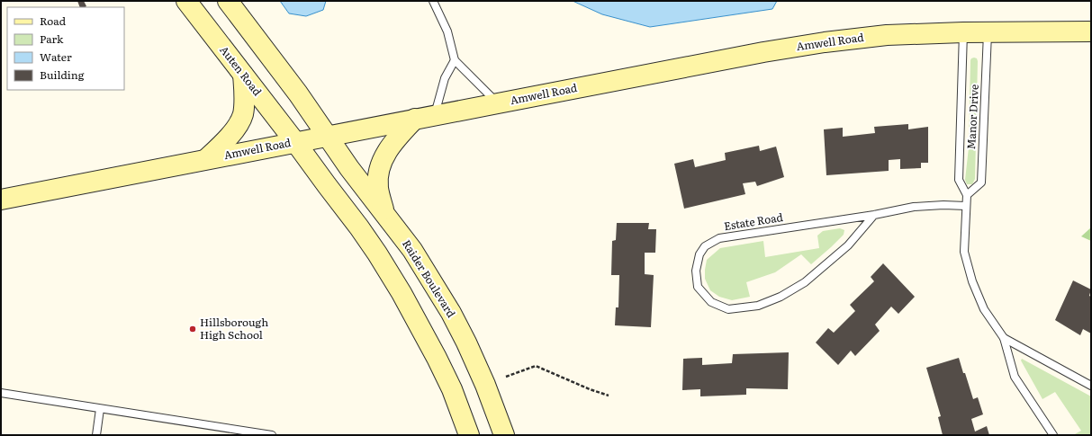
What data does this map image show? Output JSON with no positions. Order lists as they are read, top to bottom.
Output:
{
  "streets": {
    "main road": ["Amwell Road", "Auten Road", "Raider Boulevard"],
    "lane": ["Manor Drive", "Estate Road"]
  },
  "crossings": [
    ["Amwell Road", "Auten Road"],
    ["Amwell Road", "Manor Drive"],
    ["Amwell Road", "Raider Boulevard"]
  ],
  "places": ["Hillsborough High School"],
  "legend": [
    "Road",
    "Park",
    "Water",
    "Building"
  ]
}
